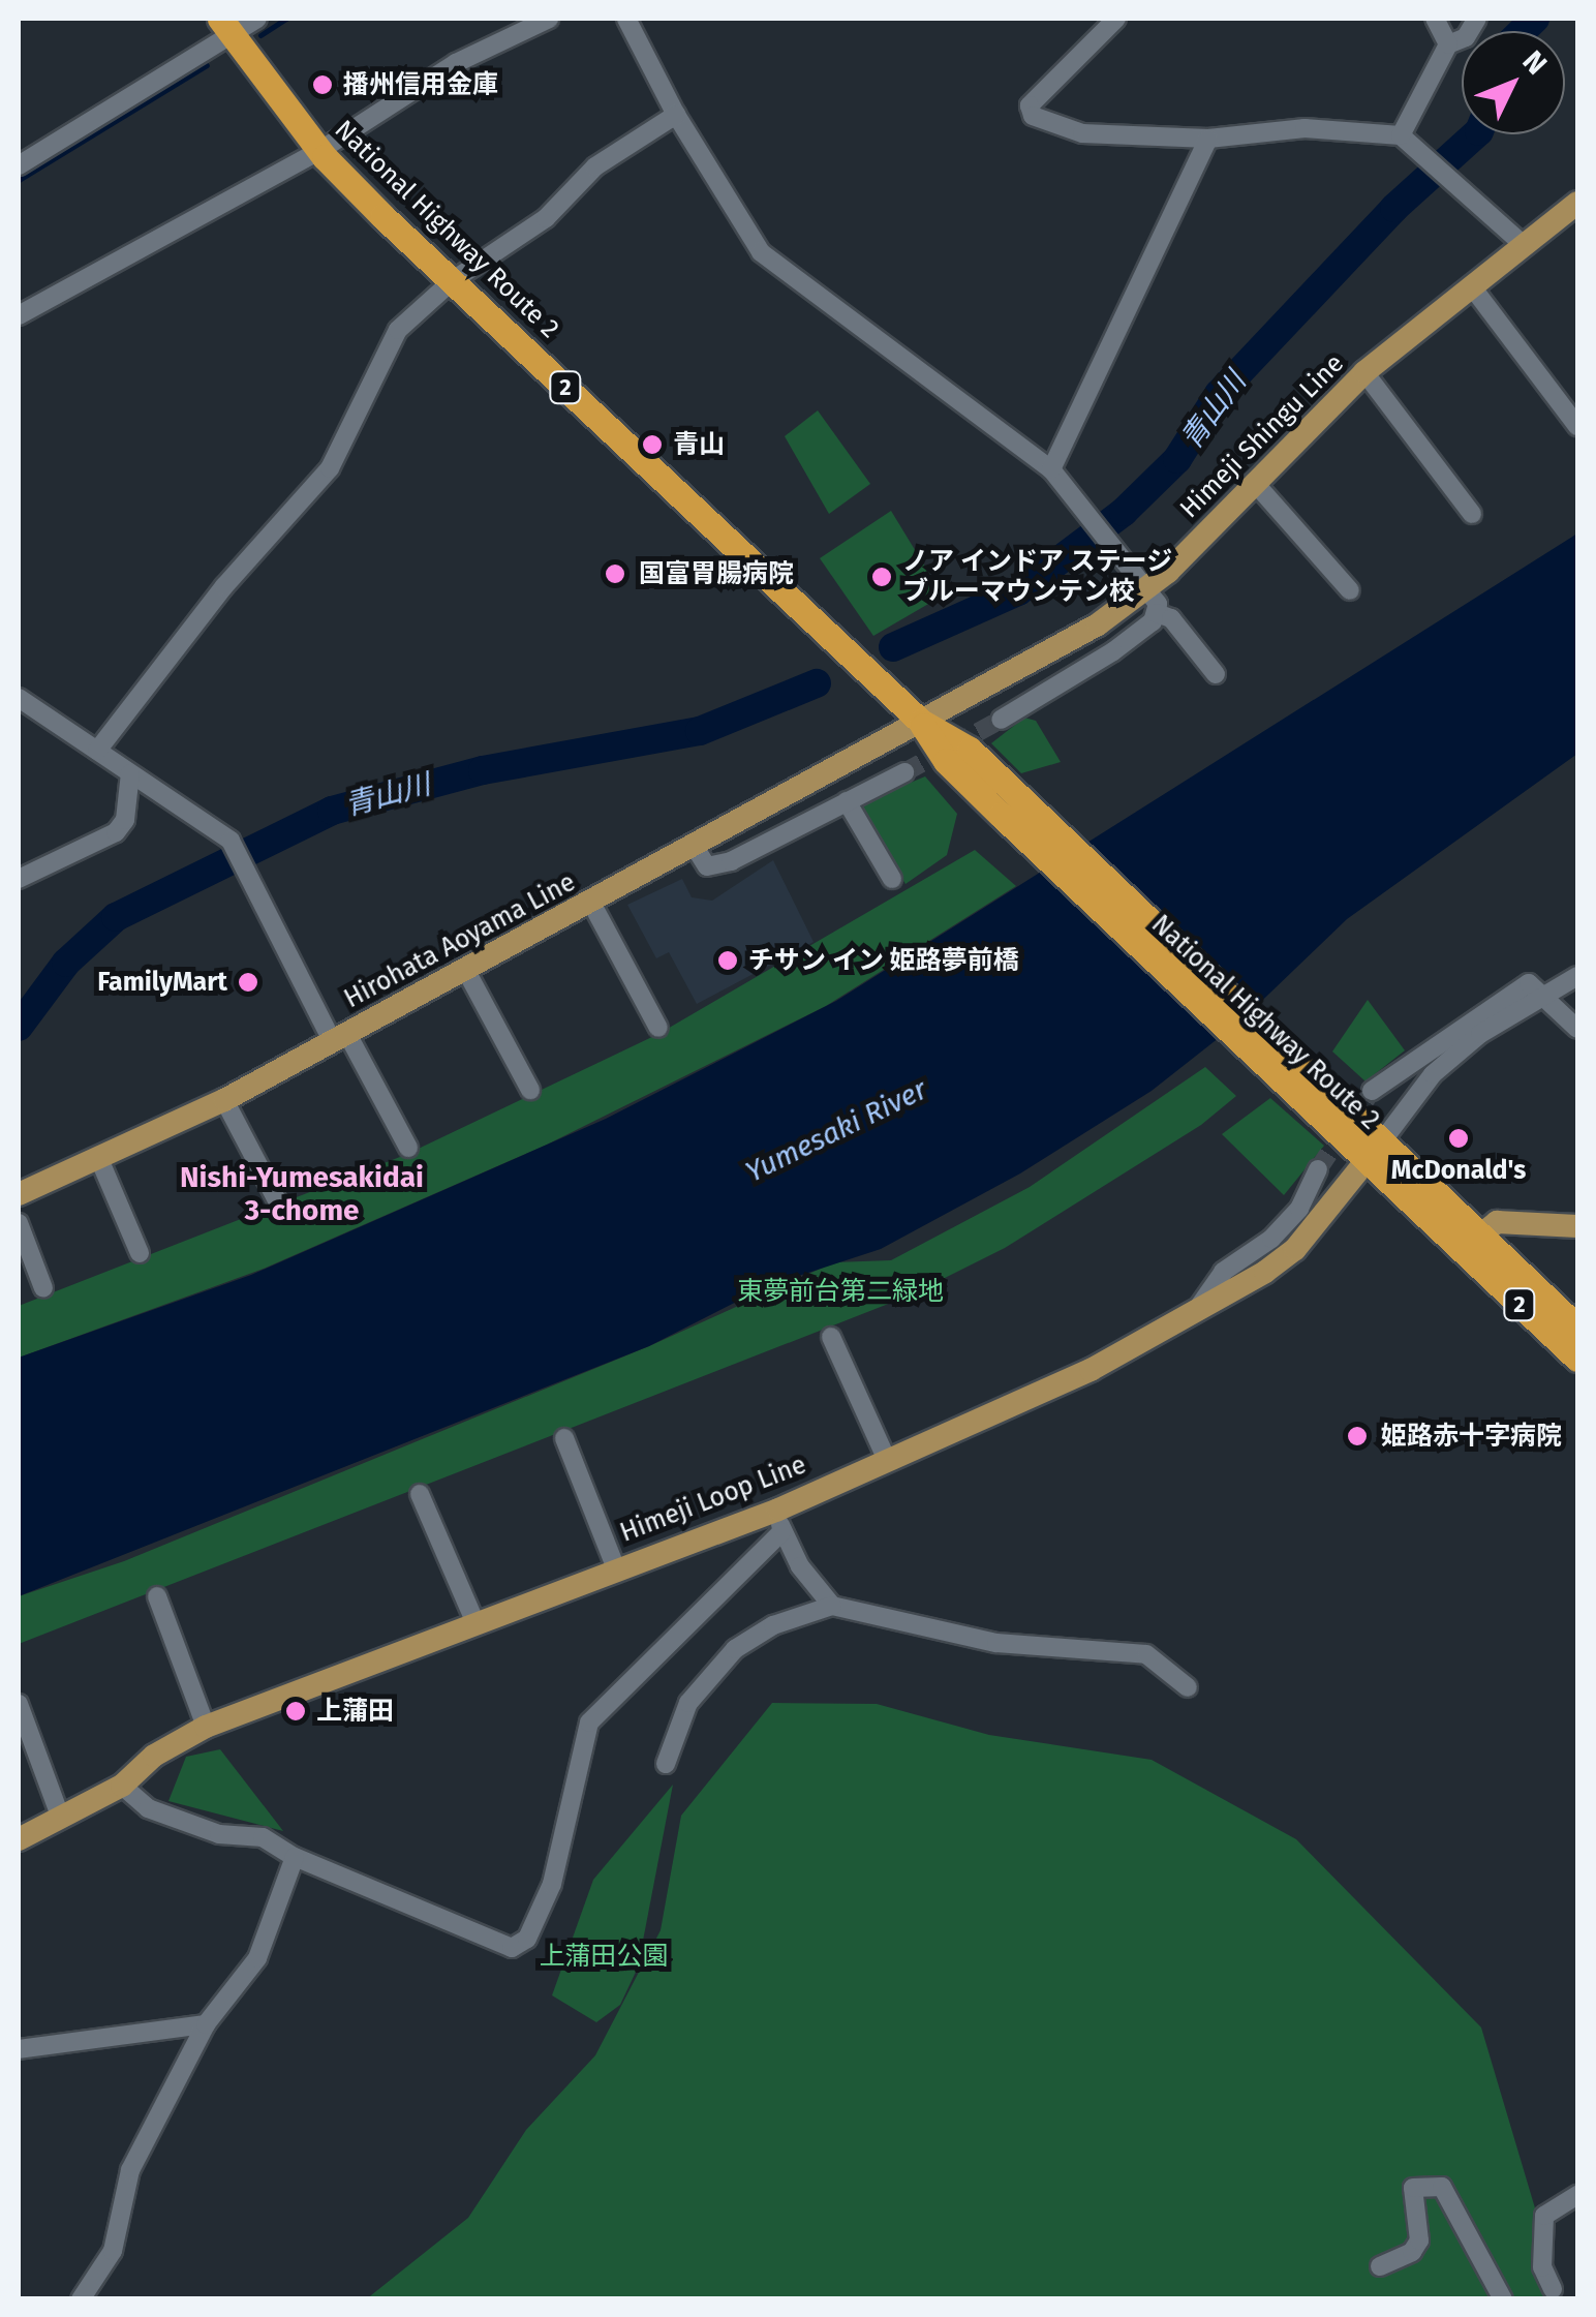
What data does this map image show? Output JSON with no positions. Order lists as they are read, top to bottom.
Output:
{
  "streets": {
    "highway": ["National Highway Route 2", "2"],
    "main road": ["Himeji Shingu Line", "Hirohata Aoyama Line", "Himeji Loop Line"]
  },
  "crossings": [
    ["National Highway Route 2", "Himeji Shingu Line"],
    ["National Highway Route 2", "Hirohata Aoyama Line"],
    ["National Highway Route 2", "Himeji Loop Line"],
    ["Himeji Shingu Line", "Hirohata Aoyama Line"]
  ],
  "districts": ["Nishi-Yumesakidai 3-chome"],
  "water": ["青山川", "Yumesaki River"],
  "parks": ["東夢前台第二緑地", "上蒲田公園"],
  "places": [
    "播州信用金庫",
    "青山",
    "国富胃腸病院",
    "ノア インドア ステージ ブルーマウンテン校",
    "チサン イン 姫路夢前橋",
    "FamilyMart",
    "McDonald's",
    "姫路赤十字病院",
    "上蒲田"
  ],
  "north": "top right"
}
